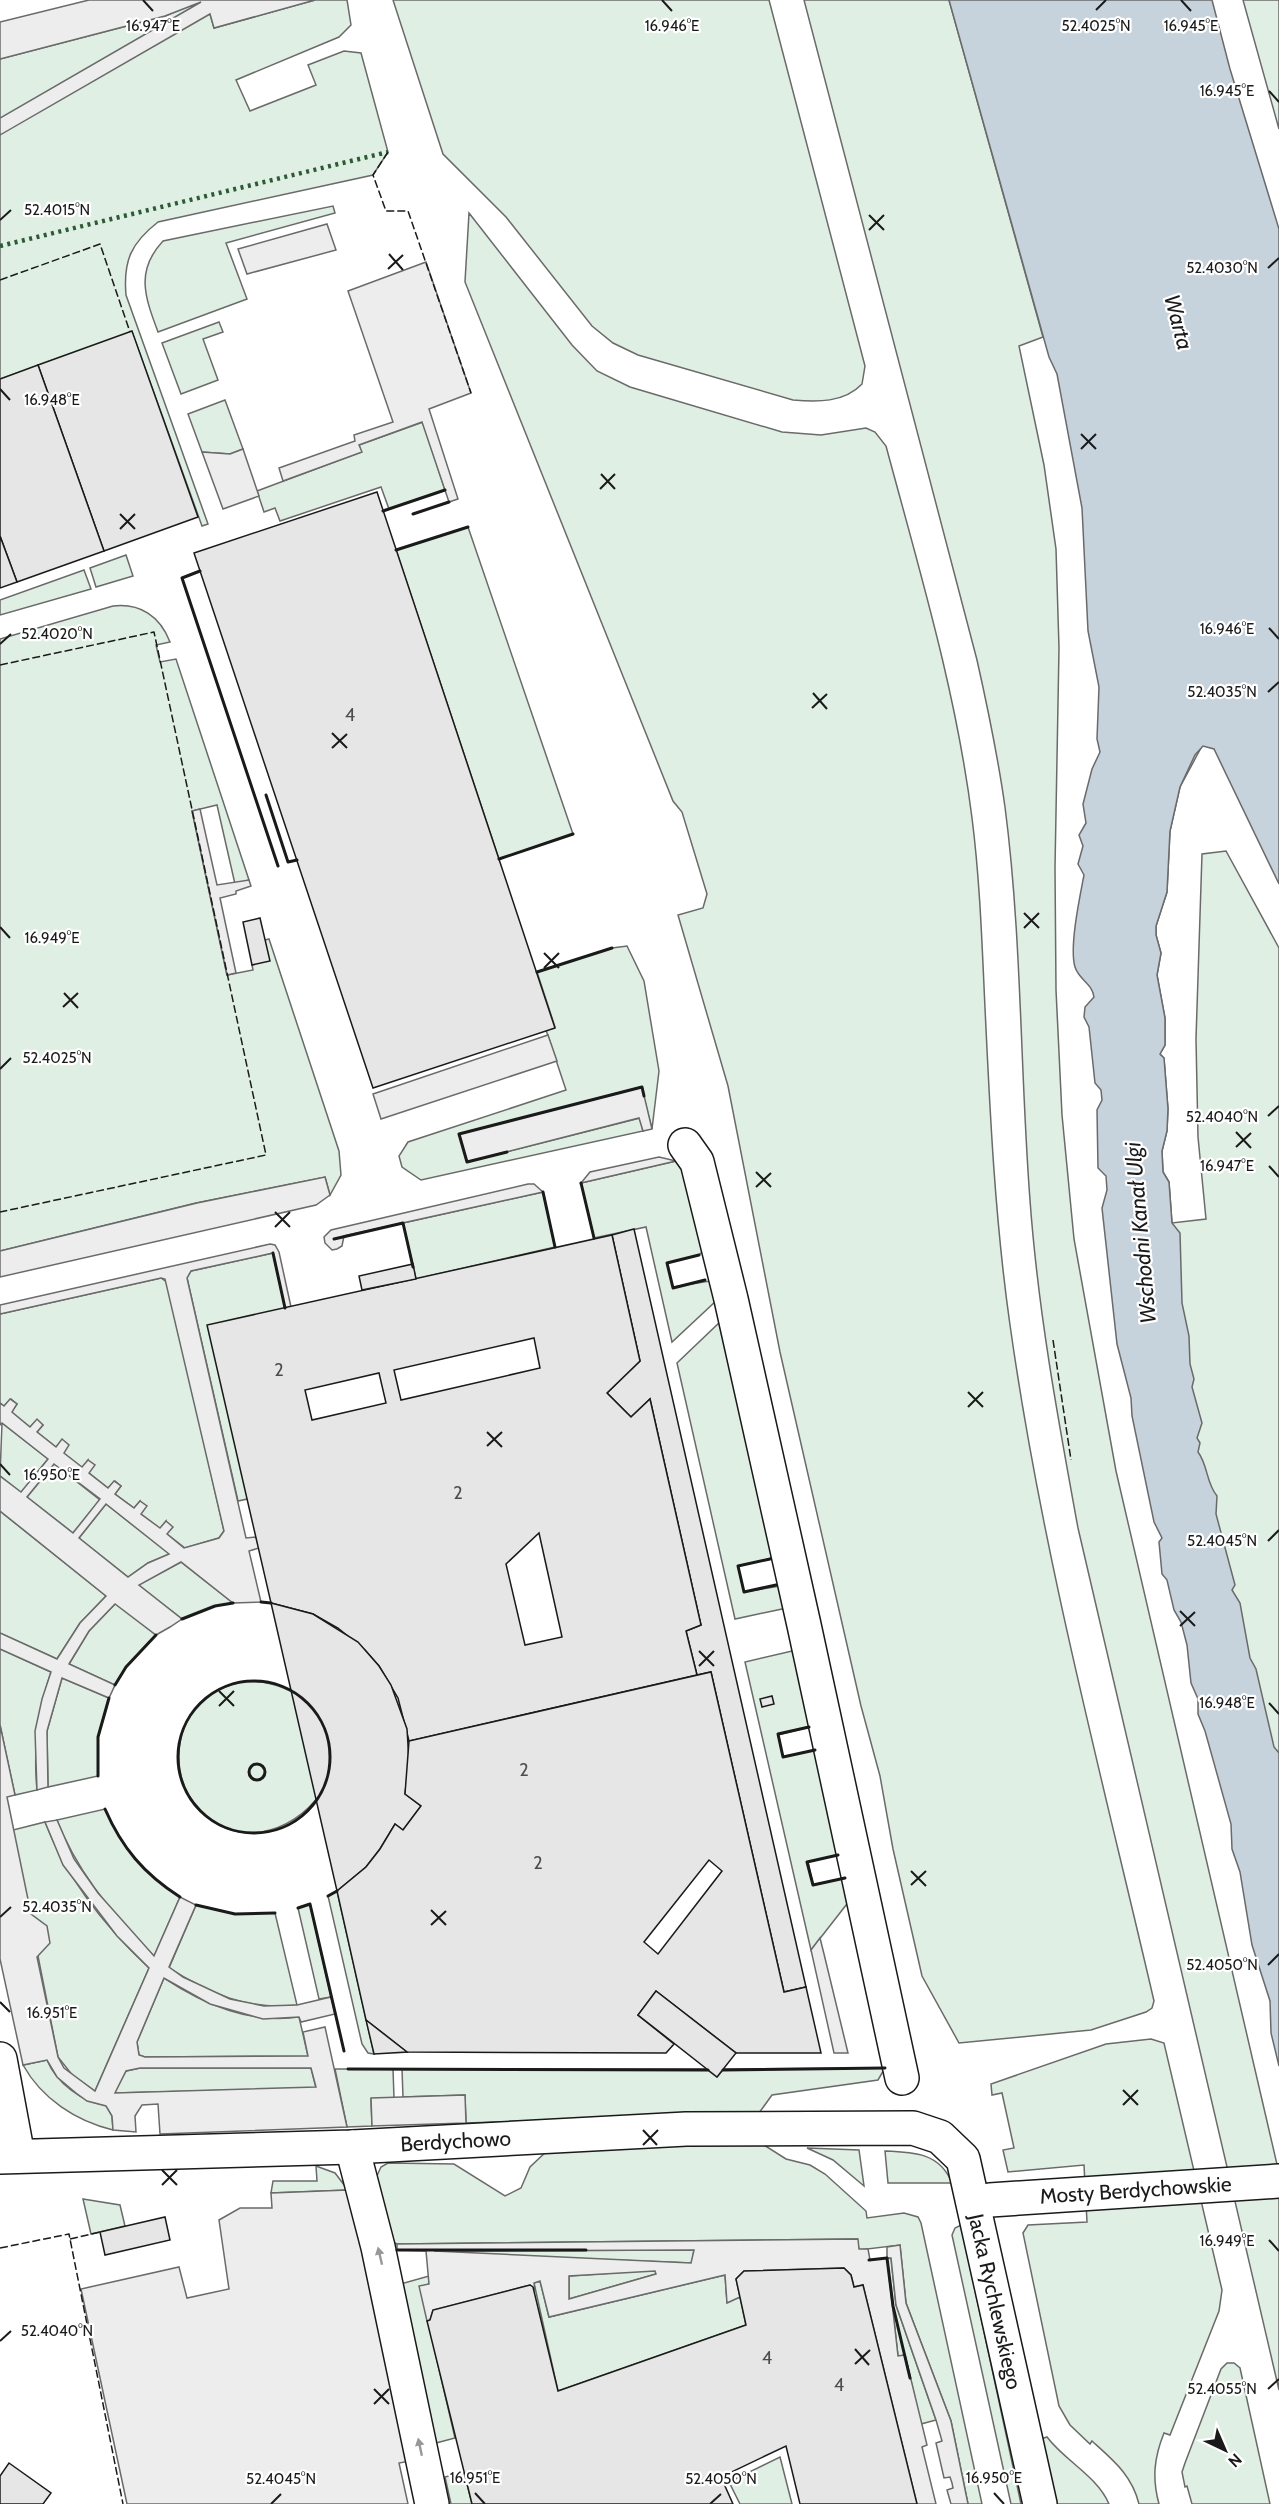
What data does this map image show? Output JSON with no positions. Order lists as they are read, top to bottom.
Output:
{
  "streets": {
    "street": ["Berdychowo", "Mosty Berdychowskie", "Jacka Rychlewskiego"]
  },
  "crossings": [
    ["Berdychowo", "Jacka Rychlewskiego"]
  ],
  "water": ["Warta", "Wschodni Kanał Ulgi"],
  "house_numbers": [
    "4",
    "2",
    "2",
    "2",
    "2",
    "4",
    "4"
  ],
  "north": "bottom right",
  "coordinates": [
    "52.4025°N",
    "16.947°E",
    "16.946°E",
    "16.945°E",
    "52.4015°N",
    "52.4030°N",
    "16.948°E",
    "52.4020°N",
    "52.4035°N",
    "16.949°E",
    "52.4040°N",
    "16.950°E",
    "52.4045°N",
    "52.4050°N",
    "16.951°E",
    "52.4055°N"
  ]
}
